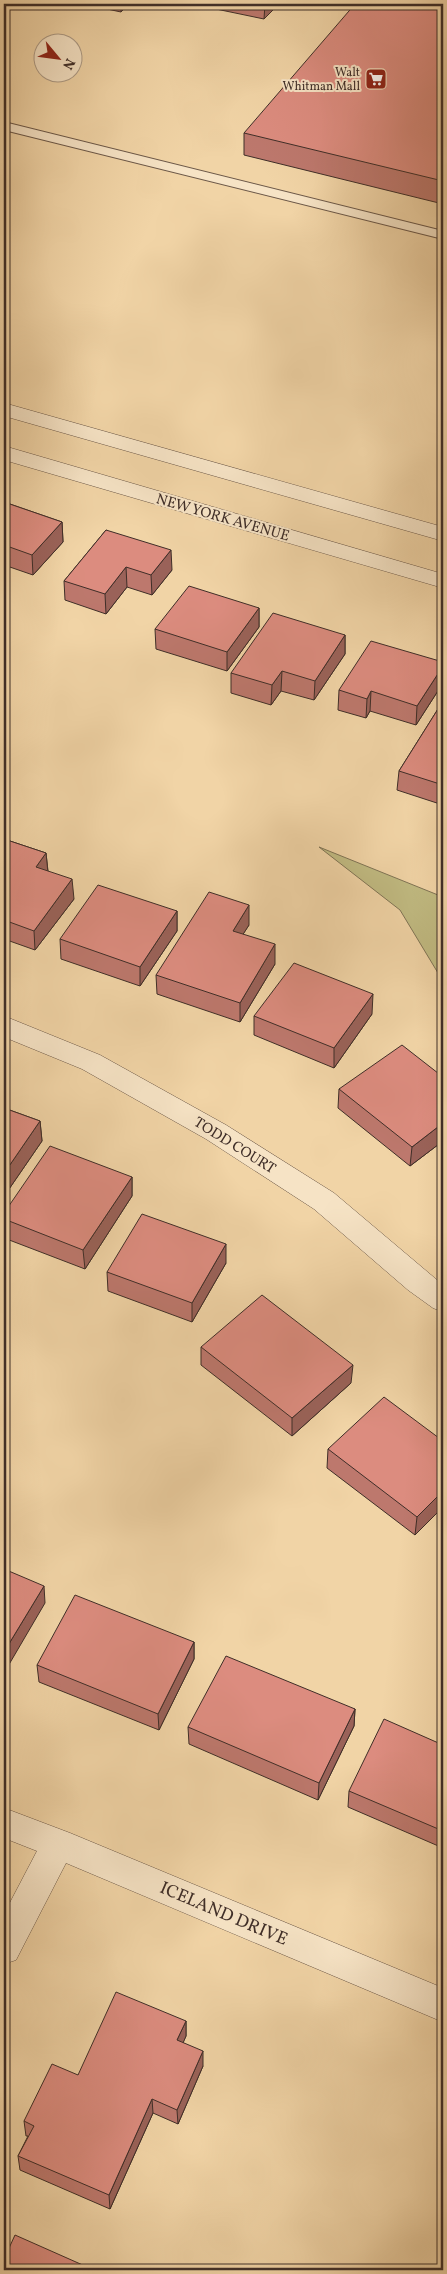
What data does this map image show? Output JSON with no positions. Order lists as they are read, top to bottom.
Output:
{
  "streets": {
    "street": ["NEW YORK AVENUE", "TODD COURT", "ICELAND DRIVE"]
  },
  "places": {
    "supermarket": ["Walt Whitman Mall"]
  },
  "north": "bottom right"
}
